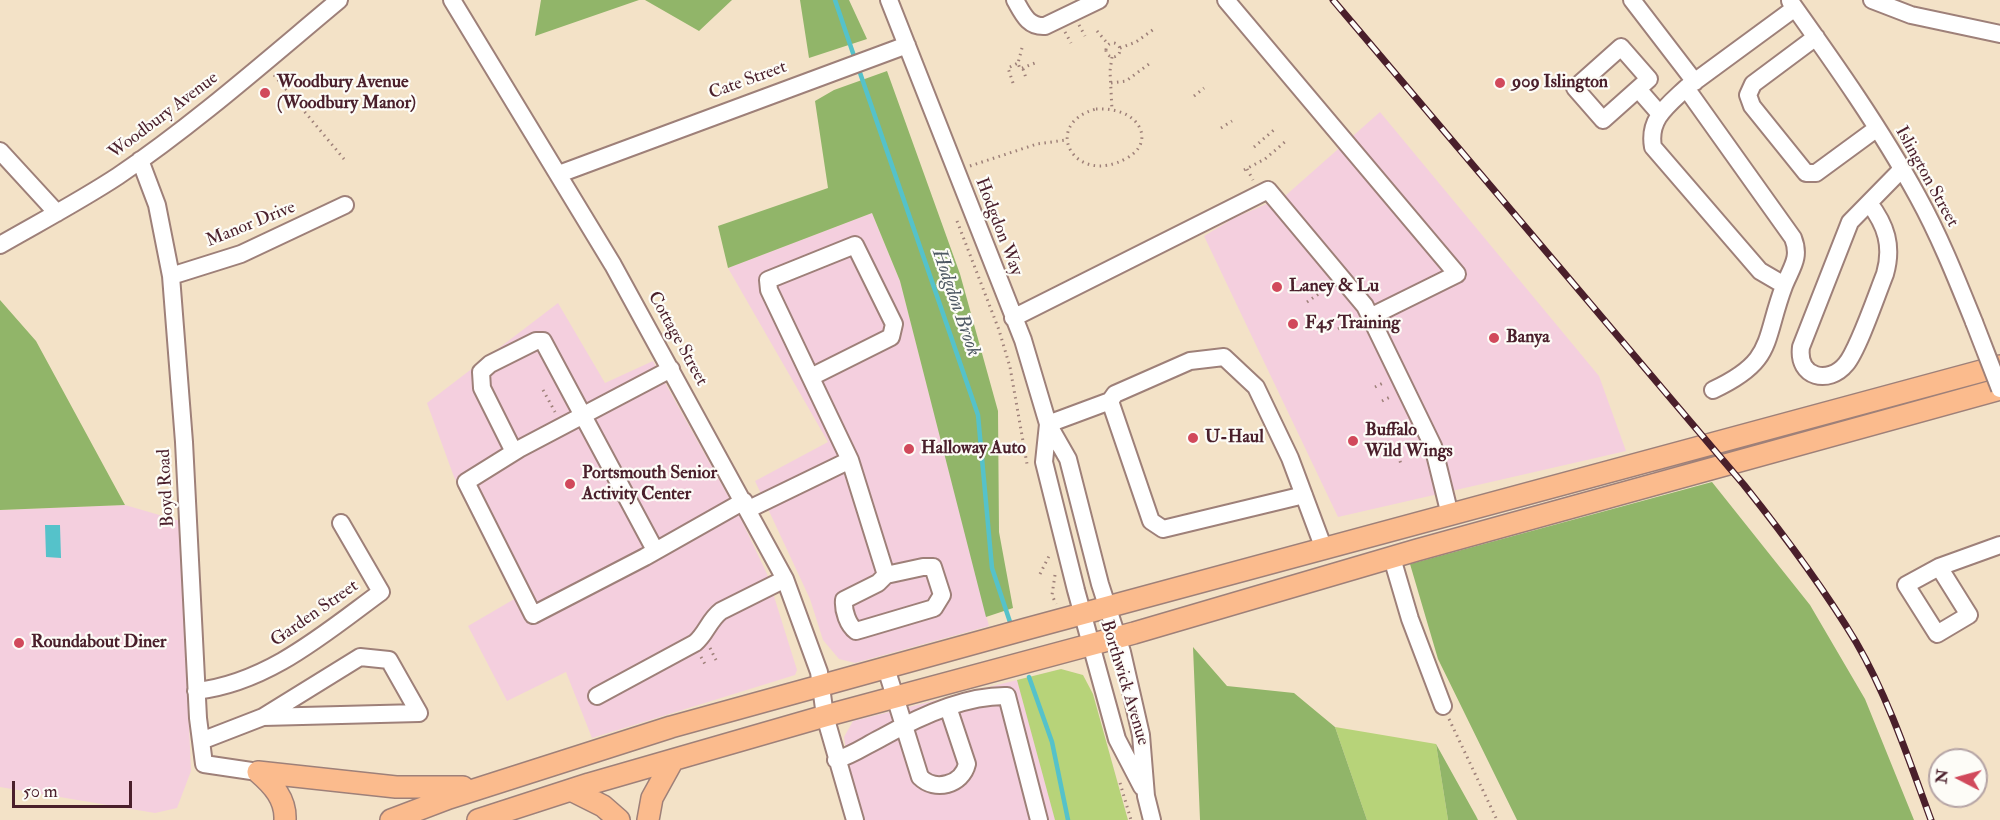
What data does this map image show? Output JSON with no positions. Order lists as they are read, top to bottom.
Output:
{
  "streets": {
    "street": [
      "Cate Street",
      "Woodbury Avenue",
      "Islington Street",
      "Manor Drive",
      "Hodgdon Way",
      "Cottage Street",
      "Boyd Road",
      "Garden Street",
      "Borthwick Avenue"
    ]
  },
  "crossings": [
    ["Cate Street", "Hodgdon Way"],
    ["Cate Street", "Cottage Street"],
    ["Woodbury Avenue", "Boyd Road"],
    ["Manor Drive", "Boyd Road"],
    ["Hodgdon Way", "Borthwick Avenue"],
    ["Boyd Road", "Garden Street"]
  ],
  "water": ["Hodgdon Brook"],
  "places": [
    "909 Islington",
    "Woodbury Avenue (Woodbury Manor)",
    "Laney & Lu",
    "F45 Training",
    "Banya",
    "U-Haul",
    "Buffalo Wild Wings",
    "Halloway Auto",
    "Portsmouth Senior Activity Center",
    "Roundabout Diner"
  ],
  "scale_bar": "50 m",
  "north": "left"
}
